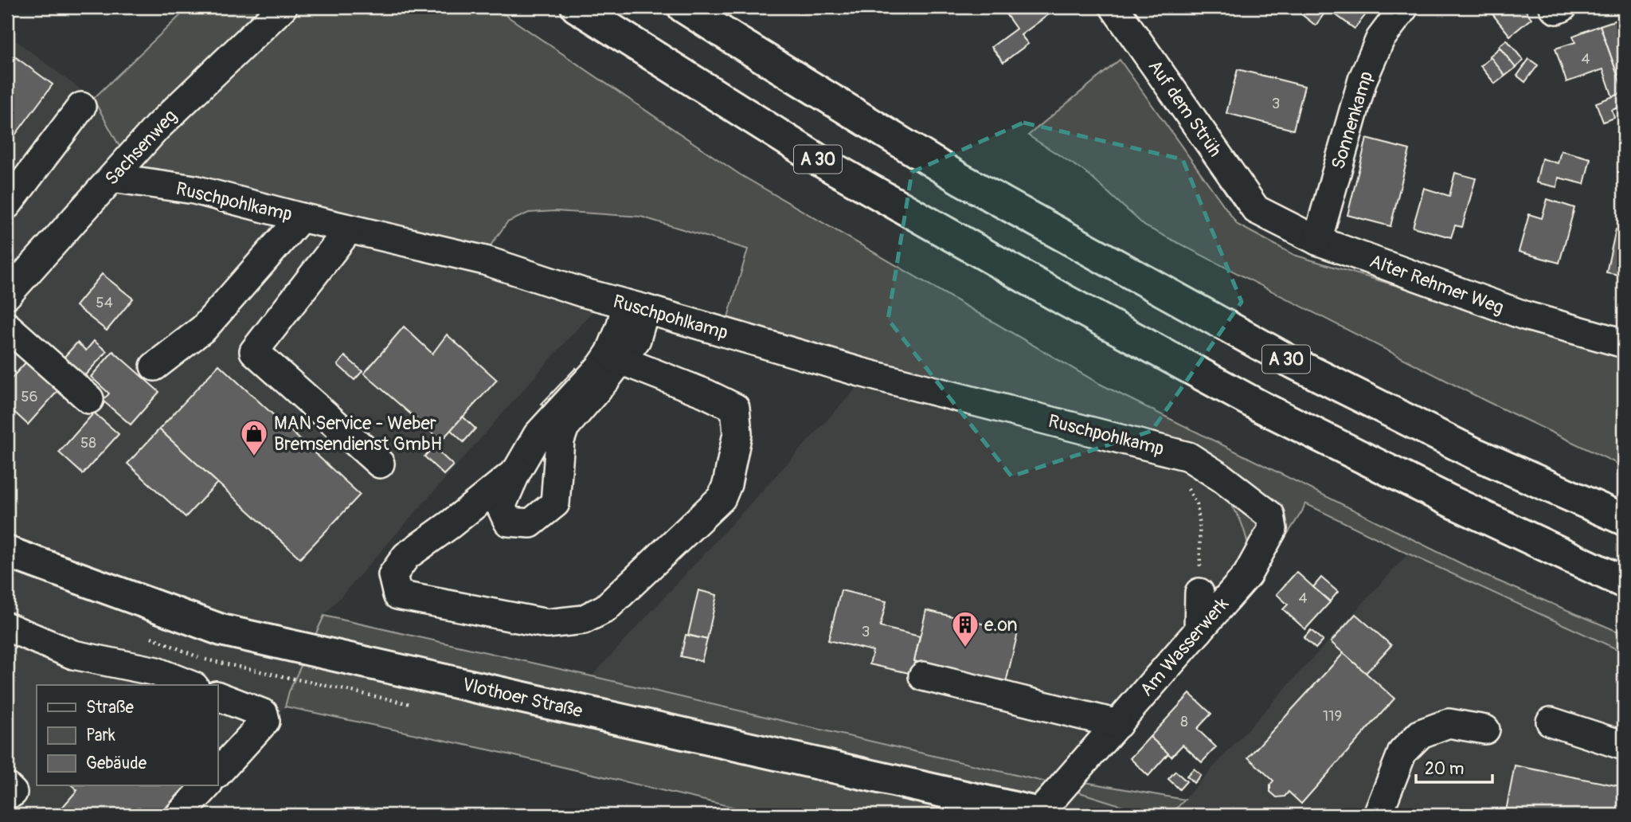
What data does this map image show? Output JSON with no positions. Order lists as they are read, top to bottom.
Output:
{
  "streets": {
    "main road": ["A 30", "Vlothoer Straße"],
    "street": [
      "Auf dem Strüh",
      "Sonnenkamp",
      "Sachsenweg",
      "Ruschpohlkamp",
      "Alter Rehmer Weg",
      "Am Wasserwerk"
    ]
  },
  "crossings": [
    ["Auf dem Strüh", "Alter Rehmer Weg"],
    ["Sonnenkamp", "Alter Rehmer Weg"],
    ["Sachsenweg", "Ruschpohlkamp"],
    ["Ruschpohlkamp", "Am Wasserwerk"],
    ["Am Wasserwerk", "Vlothoer Straße"]
  ],
  "places": {
    "shop": ["MAN Service - Weber Bremsendienst GmbH"],
    "building": ["e.on"]
  },
  "house_numbers": [
    "4",
    "3",
    "54",
    "56",
    "58",
    "4",
    "3",
    "119",
    "8"
  ],
  "legend": ["Straße", "Park", "Gebäude"],
  "scale_bar": "20 m"
}
